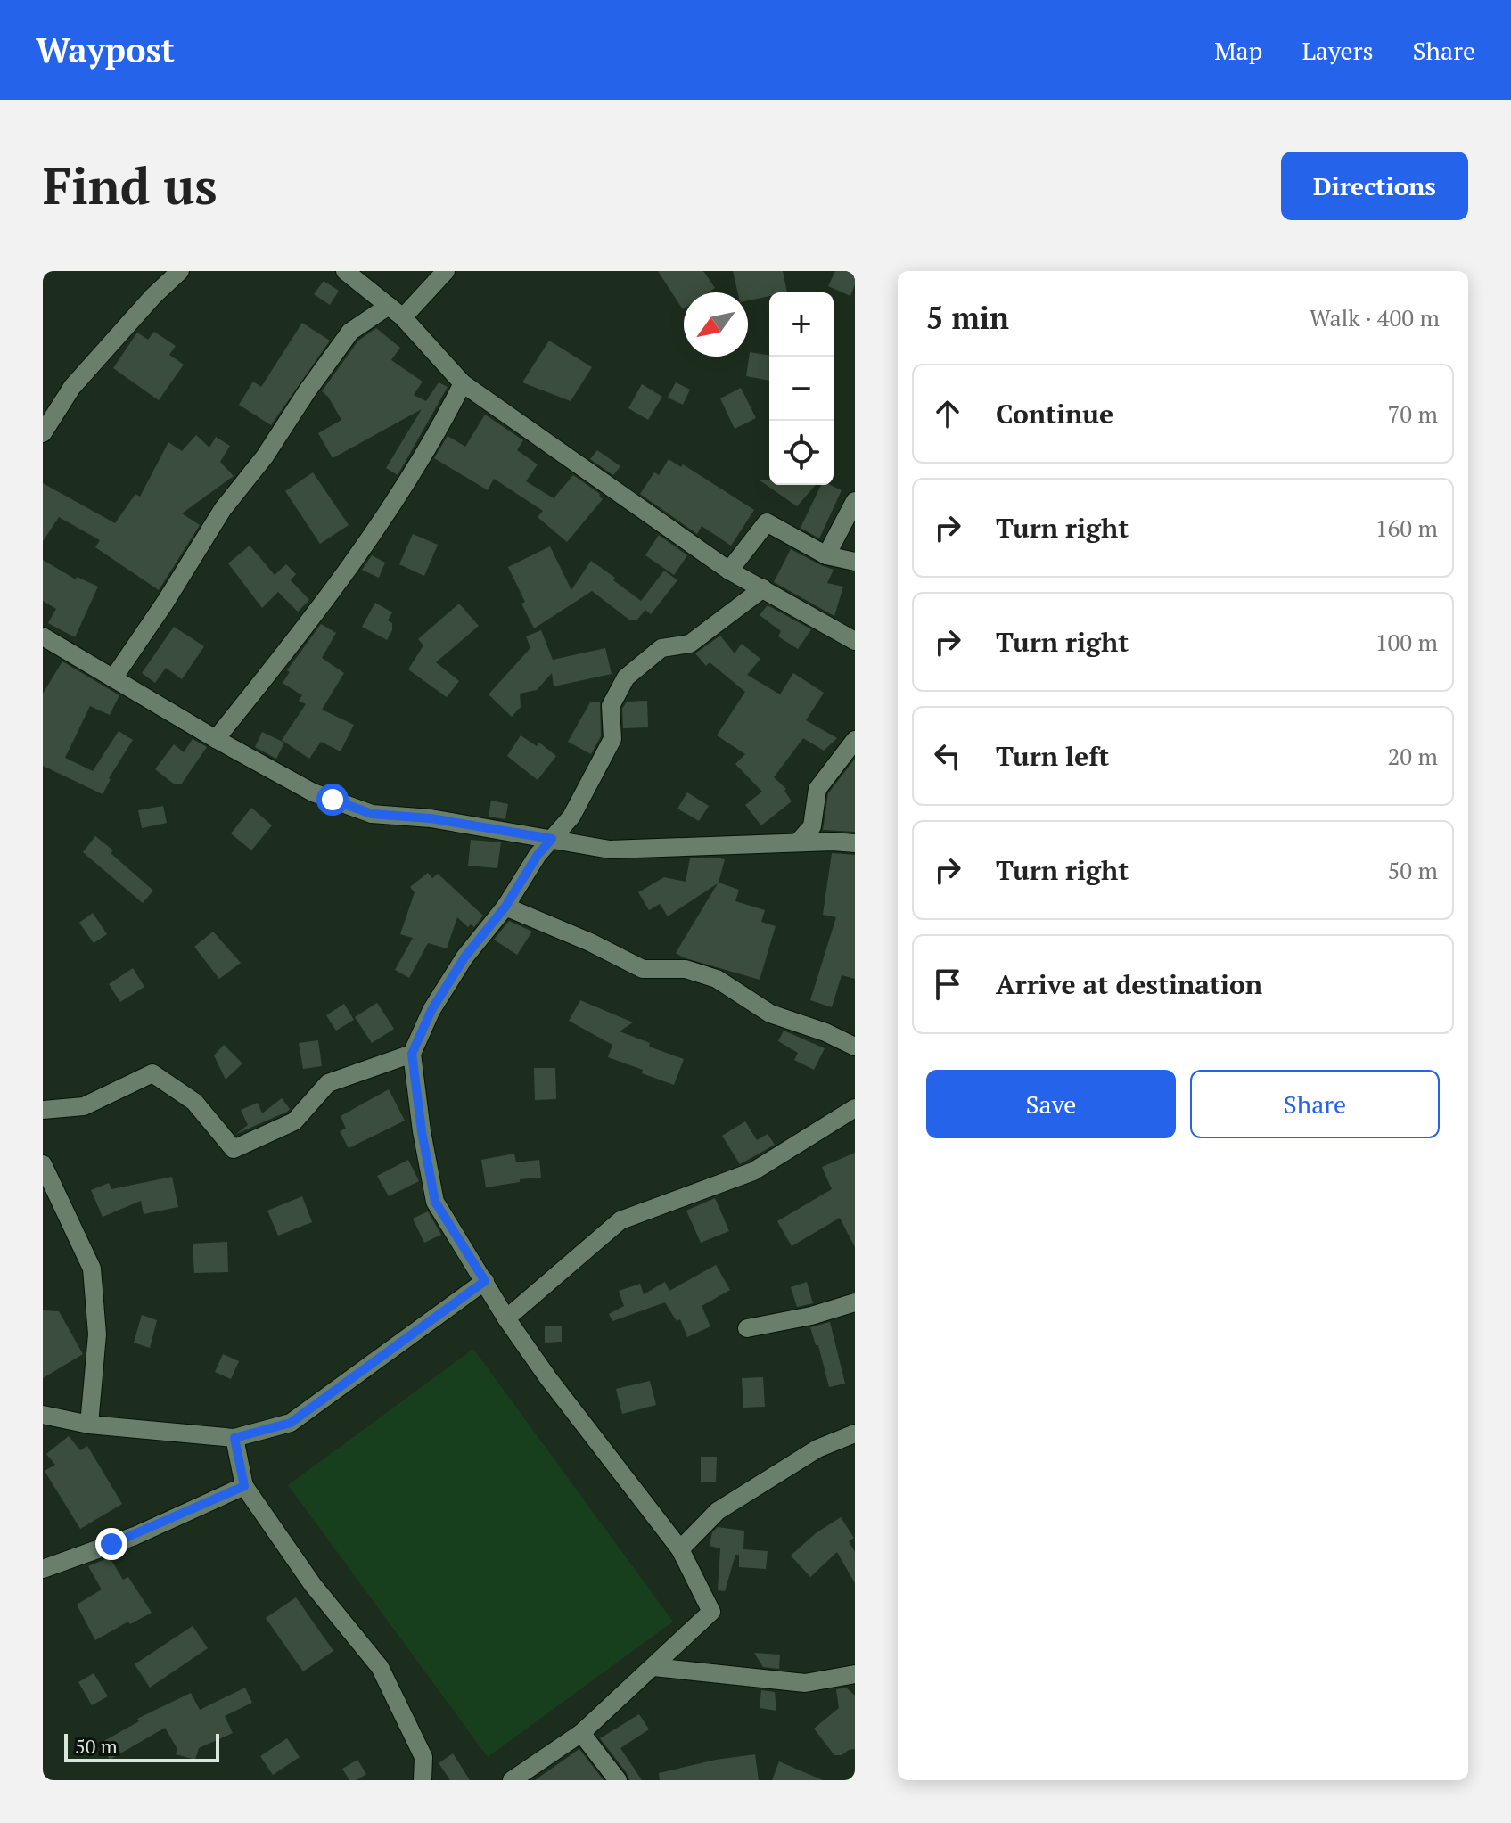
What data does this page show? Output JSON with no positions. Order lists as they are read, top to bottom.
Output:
{
  "scale_bar": "50 m",
  "north": "bottom left",
  "page": {
    "header": "Waypost",
    "nav": ["Map", "Layers", "Share"],
    "buttons": [
      "Directions",
      ["Save", "Share"]
    ],
    "title": "Find us",
    "heading": ["5 min", "Walk · 400 m"],
    "map_buttons": ["+", "−"],
    "list": [
      ["Continue", "70 m"],
      ["Turn right", "160 m"],
      ["Turn right", "100 m"],
      ["Turn left", "20 m"],
      ["Turn right", "50 m"],
      "Arrive at destination"
    ],
    "scale": "50 m"
  }
}
